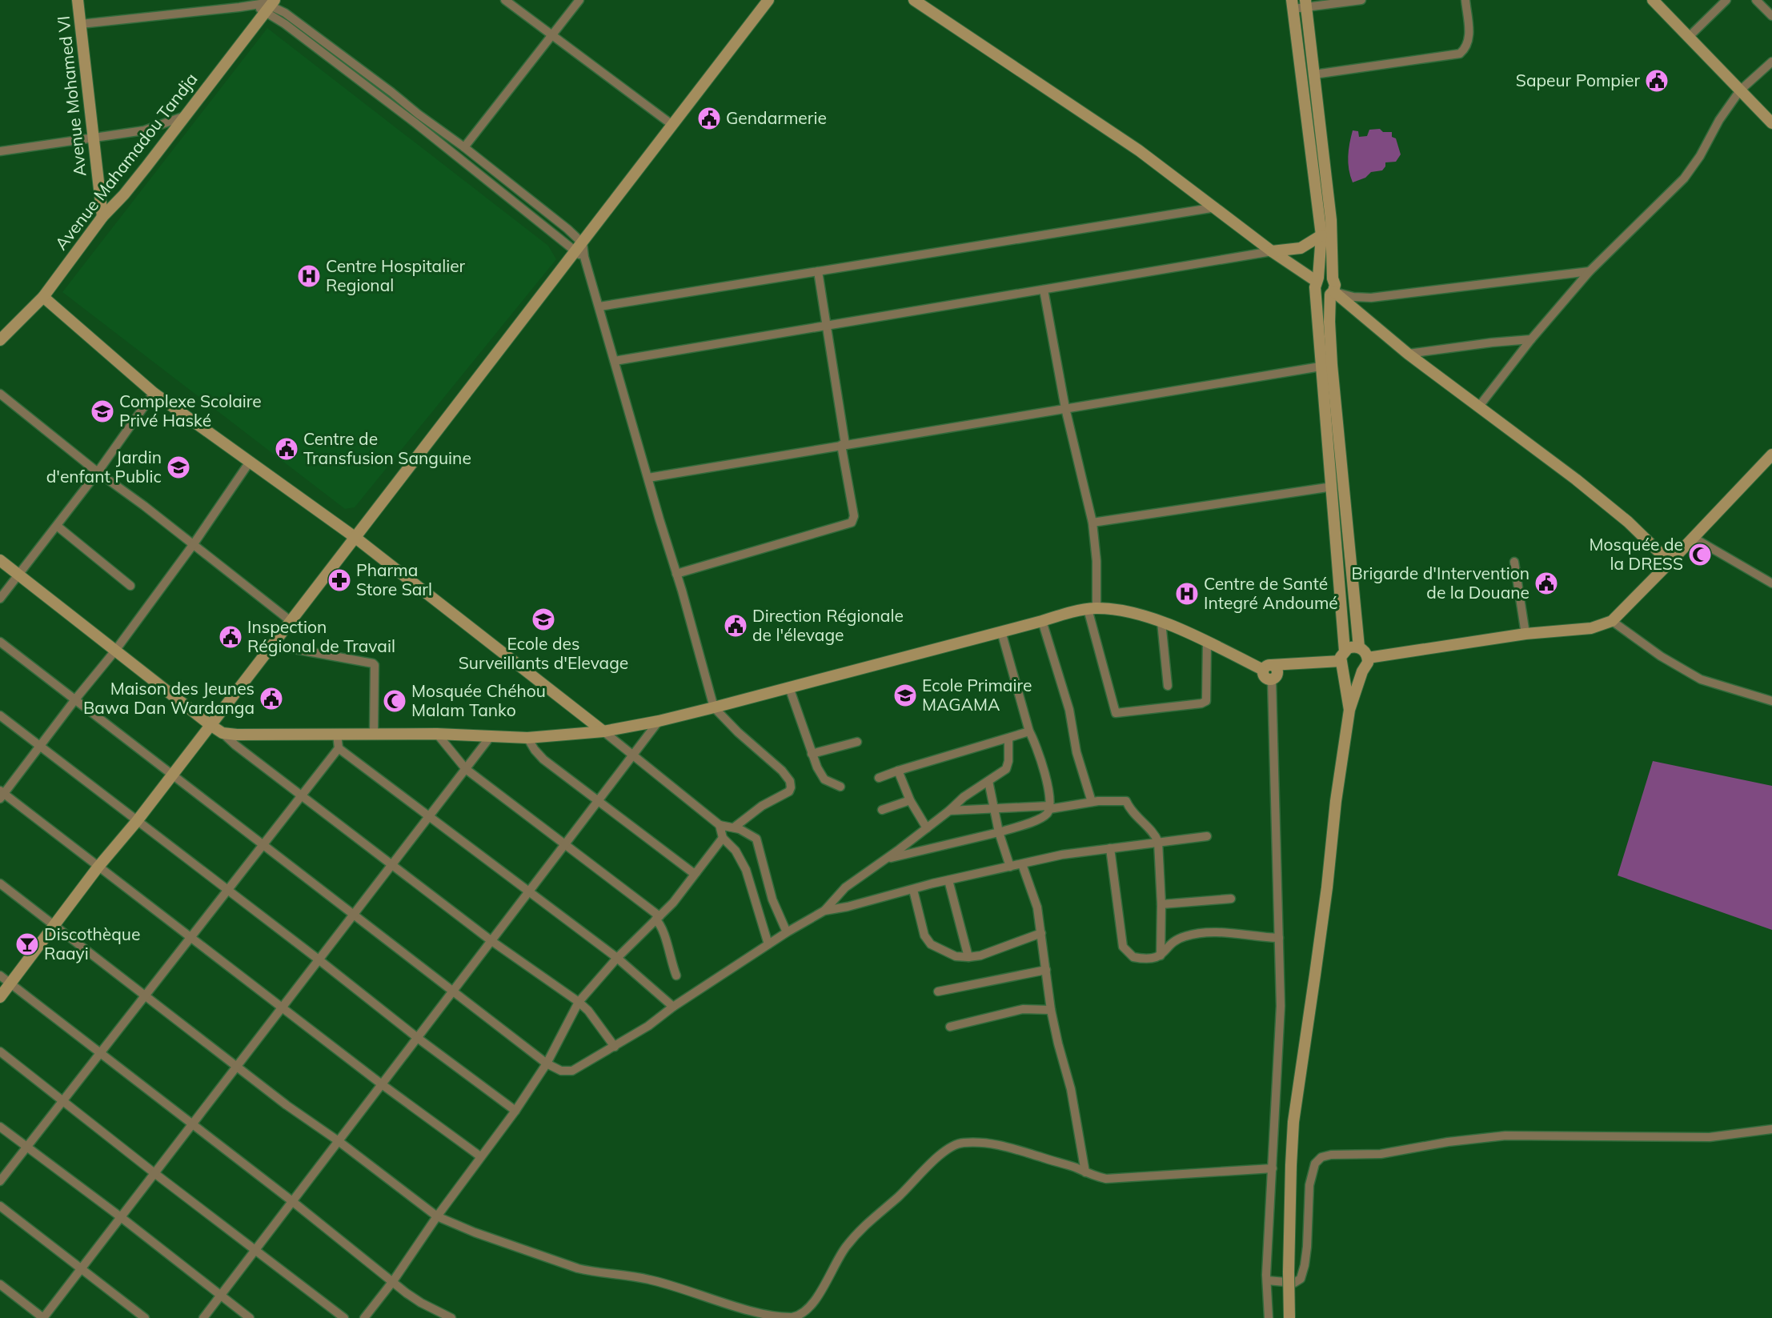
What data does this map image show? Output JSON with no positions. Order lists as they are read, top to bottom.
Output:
{
  "streets": {
    "street": ["Avenue Mohamed VI", "Avenue Mahamadou Tandja"]
  },
  "crossings": [
    ["Avenue Mohamed VI", "Avenue Mahamadou Tandja"]
  ],
  "places": {
    "public building": [
      "Sapeur Pompier",
      "Gendarmerie",
      "Centre de Transfusion Sanguine",
      "Brigarde d'Intervention de la Douane",
      "Direction Régionale de l'élevage",
      "Inspection Régional de Travail",
      "Maison des Jeunes Bawa Dan Wardanga"
    ],
    "hospital": ["Centre Hospitalier Regional", "Centre de Santé Integré Andoumé"],
    "school or university": [
      "Complexe Scolaire Privé Haské",
      "Jardin d'enfant Public",
      "Ecole des Surveillants d'Elevage",
      "Ecole Primaire MAGAMA"
    ],
    "mosque": ["Mosquée de la DRESS", "Mosquée Chéhou Malam Tanko"],
    "pharmacy": ["Pharma Store Sarl"],
    "bar": ["Discothèque Raayi"]
  }
}
